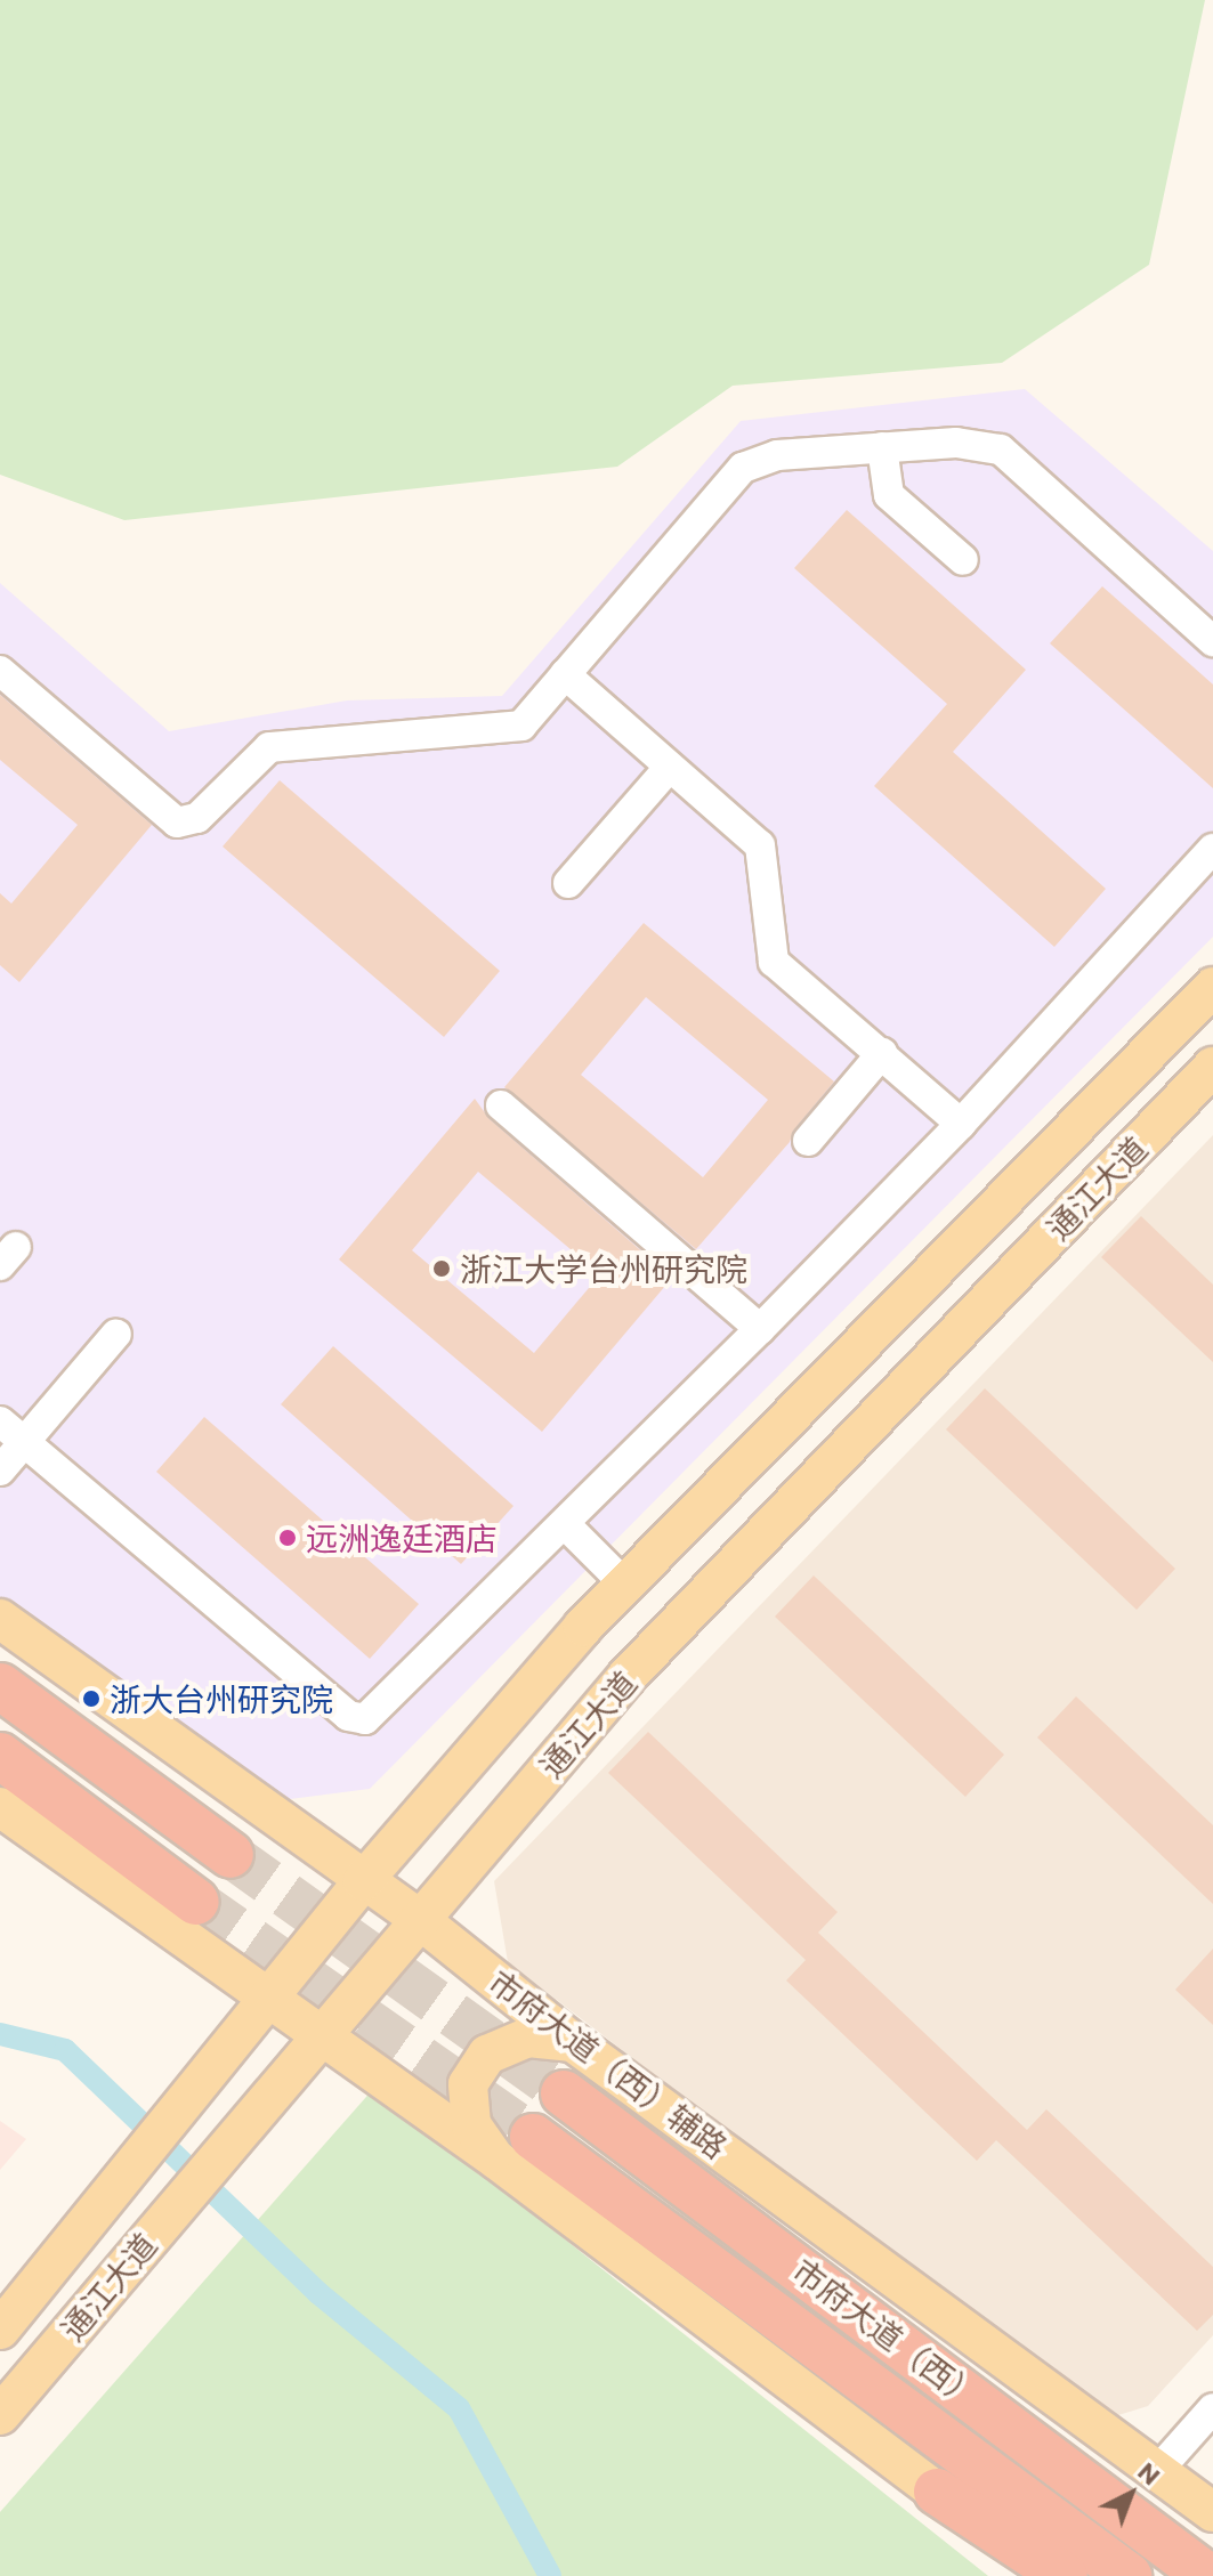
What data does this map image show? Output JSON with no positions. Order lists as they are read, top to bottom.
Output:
{
  "streets": {
    "highway": ["市府大道（西）"],
    "main road": ["通江大道", "市府大道（西）辅路"]
  },
  "crossings": [
    ["通江大道", "市府大道（西）辅路"]
  ],
  "places": ["浙江大学台州研究院", "远洲逸廷酒店", "浙大台州研究院"],
  "north": "top right"
}
